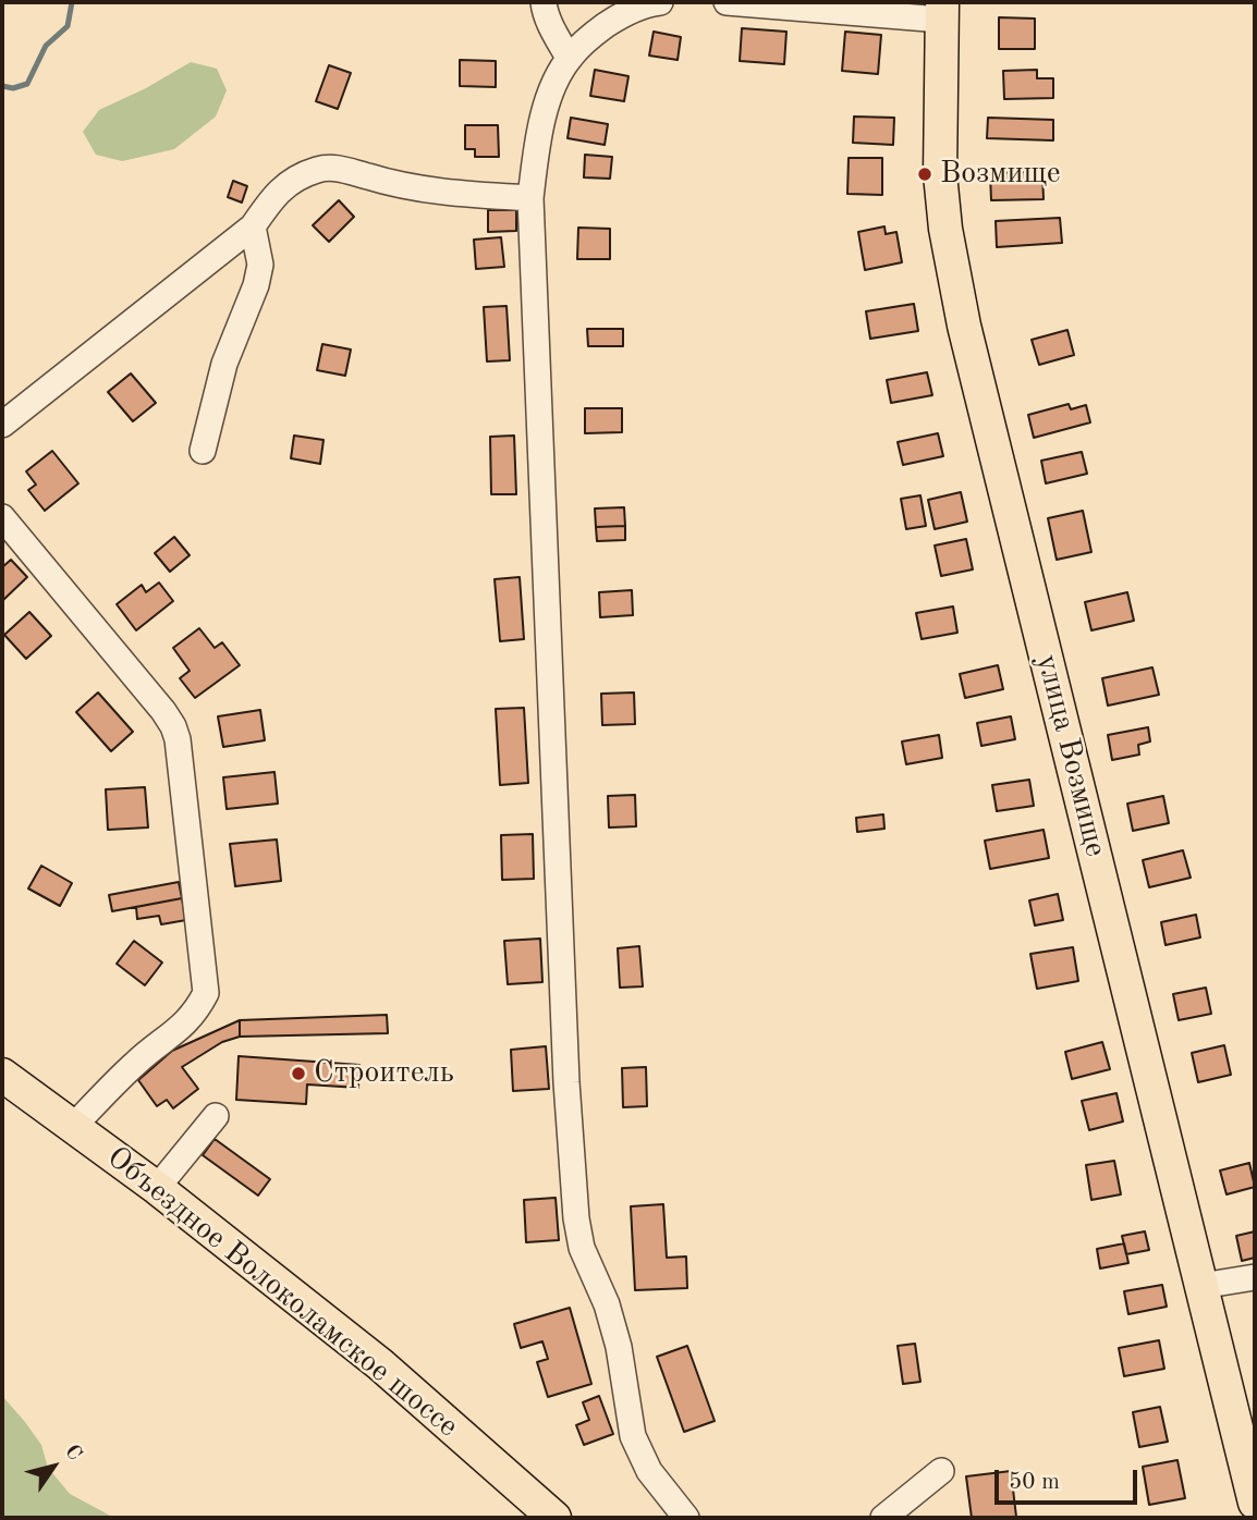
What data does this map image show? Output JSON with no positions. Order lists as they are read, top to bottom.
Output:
{
  "streets": {
    "main road": ["улица Возмище", "Объездное Волоколамское шоссе"]
  },
  "places": ["Возмище", "Строитель"],
  "scale_bar": "50 m",
  "north": "top right"
}
